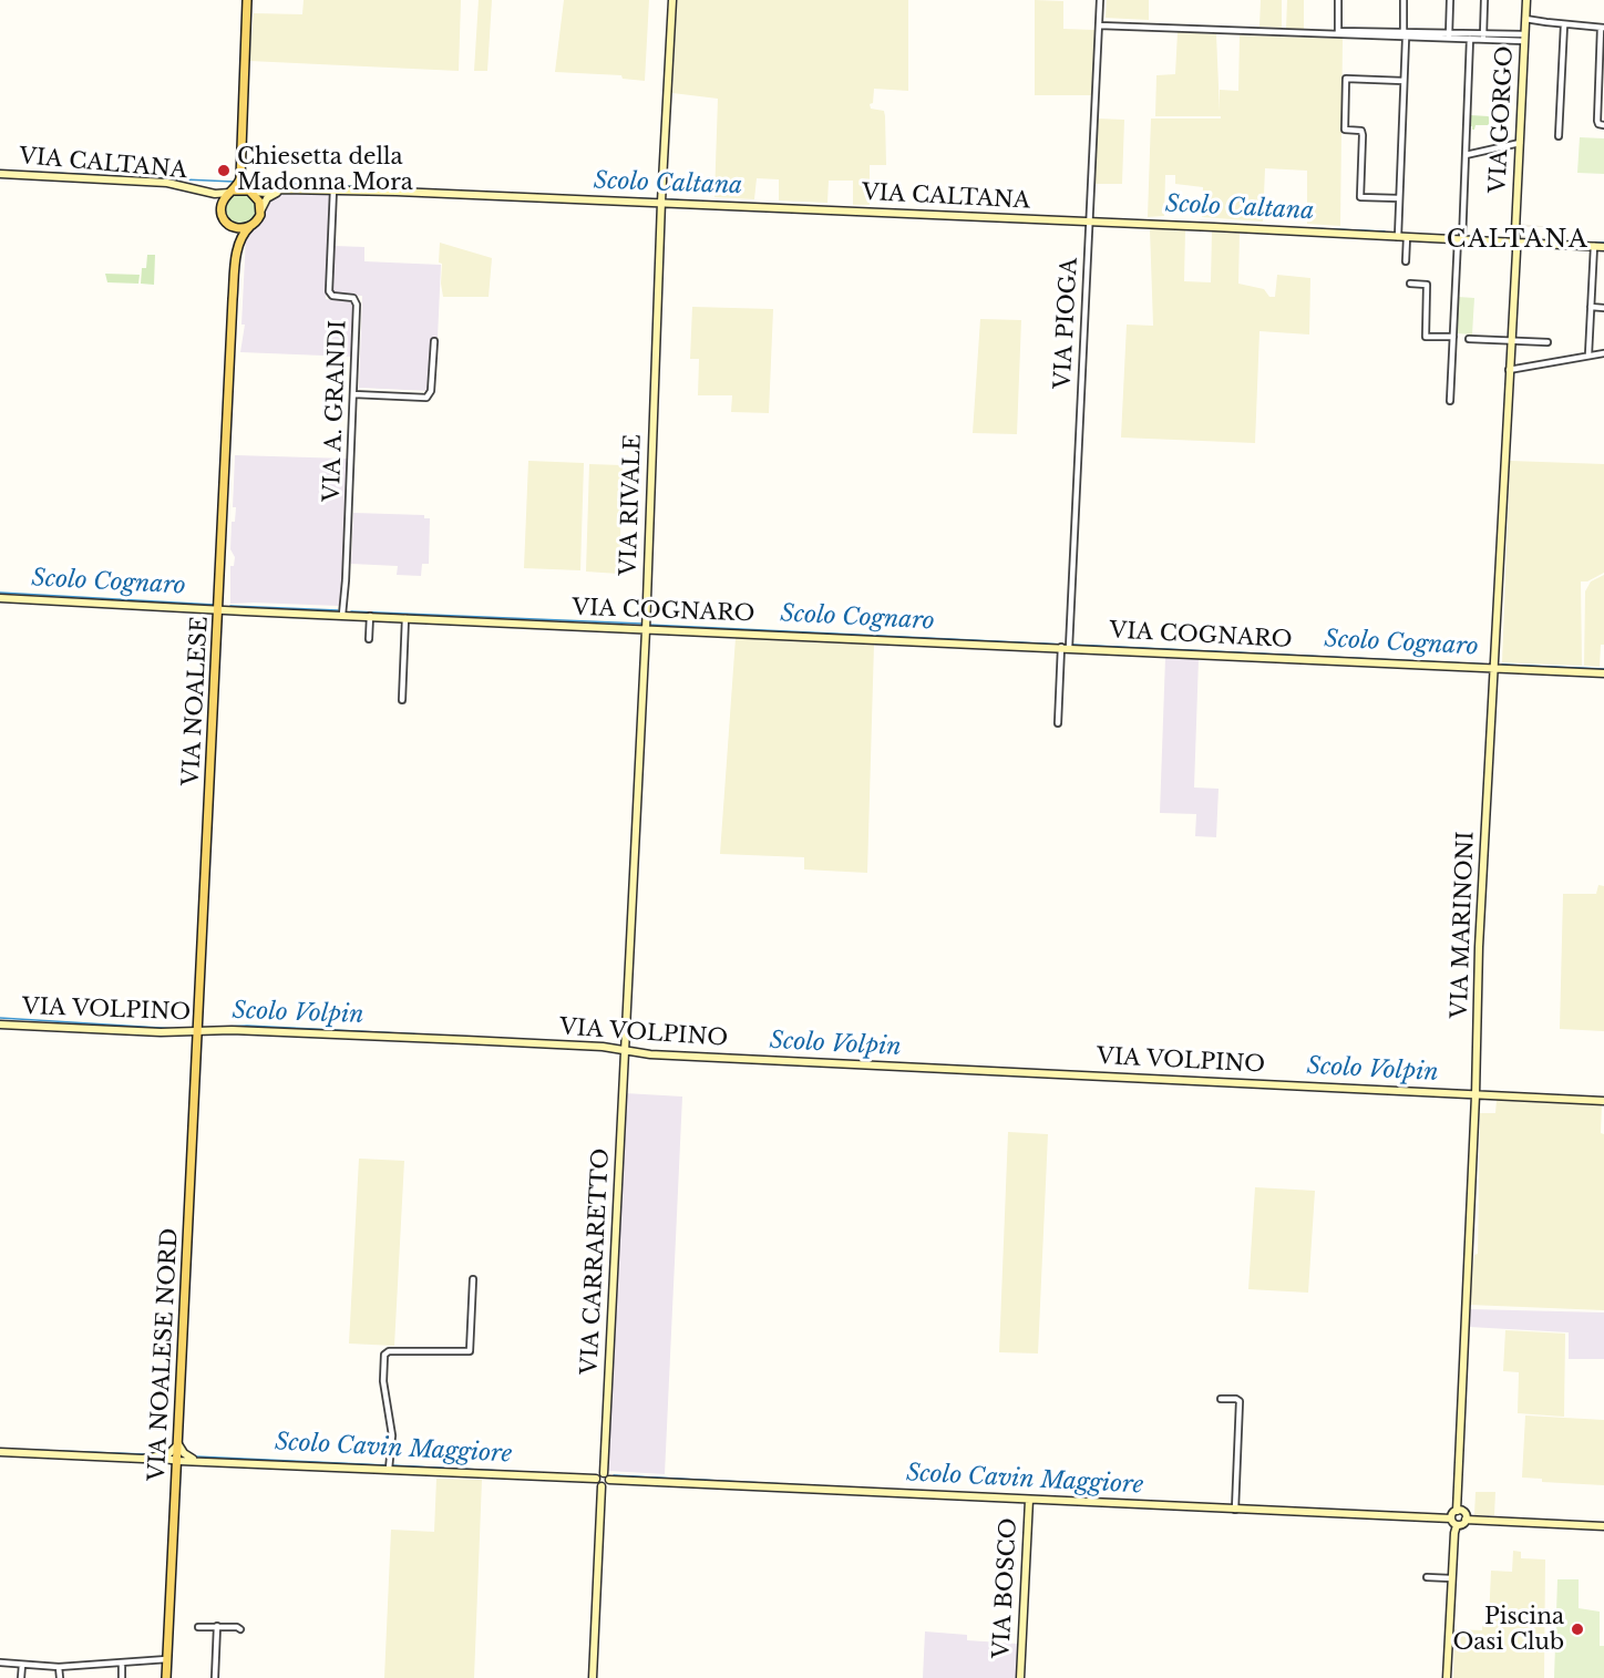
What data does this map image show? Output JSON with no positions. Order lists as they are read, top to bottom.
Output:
{
  "streets": {
    "main road": ["VIA NOALESE", "VIA NOALESE NORD"],
    "street": [
      "VIA GORGO",
      "VIA CALTANA",
      "VIA PIOGA",
      "VIA A. GRANDI",
      "VIA RIVALE",
      "VIA COGNARO",
      "VIA MARINONI",
      "VIA VOLPINO",
      "VIA CARRARETTO",
      "VIA BOSCO"
    ]
  },
  "crossings": [
    ["VIA GORGO", "VIA CALTANA"],
    ["VIA GORGO", "VIA MARINONI"],
    ["VIA CALTANA", "VIA PIOGA"],
    ["VIA CALTANA", "VIA A. GRANDI"],
    ["VIA CALTANA", "VIA RIVALE"],
    ["VIA CALTANA", "VIA NOALESE"],
    ["VIA CALTANA", "VIA MARINONI"],
    ["VIA PIOGA", "VIA COGNARO"],
    ["VIA A. GRANDI", "VIA COGNARO"],
    ["VIA RIVALE", "VIA COGNARO"],
    ["VIA RIVALE", "VIA VOLPINO"],
    ["VIA RIVALE", "VIA CARRARETTO"],
    ["VIA COGNARO", "VIA NOALESE"],
    ["VIA COGNARO", "VIA MARINONI"],
    ["VIA NOALESE", "VIA VOLPINO"],
    ["VIA NOALESE", "VIA NOALESE NORD"],
    ["VIA MARINONI", "VIA VOLPINO"],
    ["VIA VOLPINO", "VIA CARRARETTO"],
    ["VIA VOLPINO", "VIA NOALESE NORD"]
  ],
  "districts": ["CALTANA"],
  "water": [
    "Scolo Caltana",
    "Scolo Cognaro",
    "Scolo Volpin",
    "Scolo Cavin Maggiore"
  ],
  "places": ["Chiesetta della Madonna Mora", "Piscina Oasi Club"]
}
